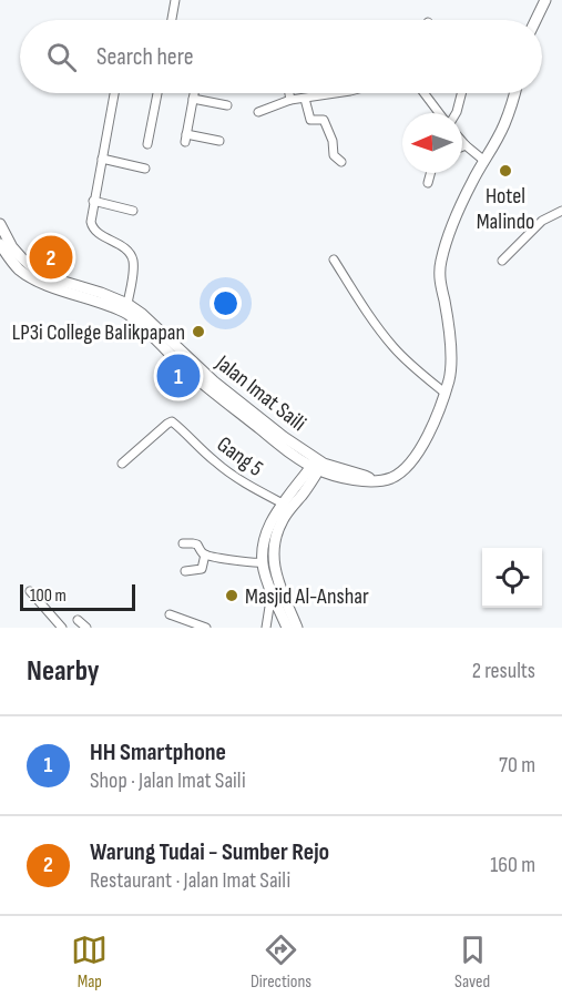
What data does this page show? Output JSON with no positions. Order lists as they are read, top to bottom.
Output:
{
  "streets": {
    "main road": ["Jalan Imat Saili"],
    "street": ["Gang 5"]
  },
  "places": ["Hotel Malindo", "LP3i College Balikpapan", "Masjid Al-Anshar"],
  "scale_bar": "100 m",
  "north": "left",
  "page": {
    "search": "Search here",
    "pins": ["2", "1"],
    "scale": "100 m",
    "heading": ["Nearby", "2 results"],
    "list": [
      {
        "mark": "1",
        "name": "HH Smartphone",
        "note": "Shop · Jalan Imat Saili",
        "value": "70 m"
      },
      {
        "mark": "2",
        "name": "Warung Tudai - Sumber Rejo",
        "note": "Restaurant · Jalan Imat Saili",
        "value": "160 m"
      }
    ],
    "nav": ["Map", "Directions", "Saved"]
  }
}
